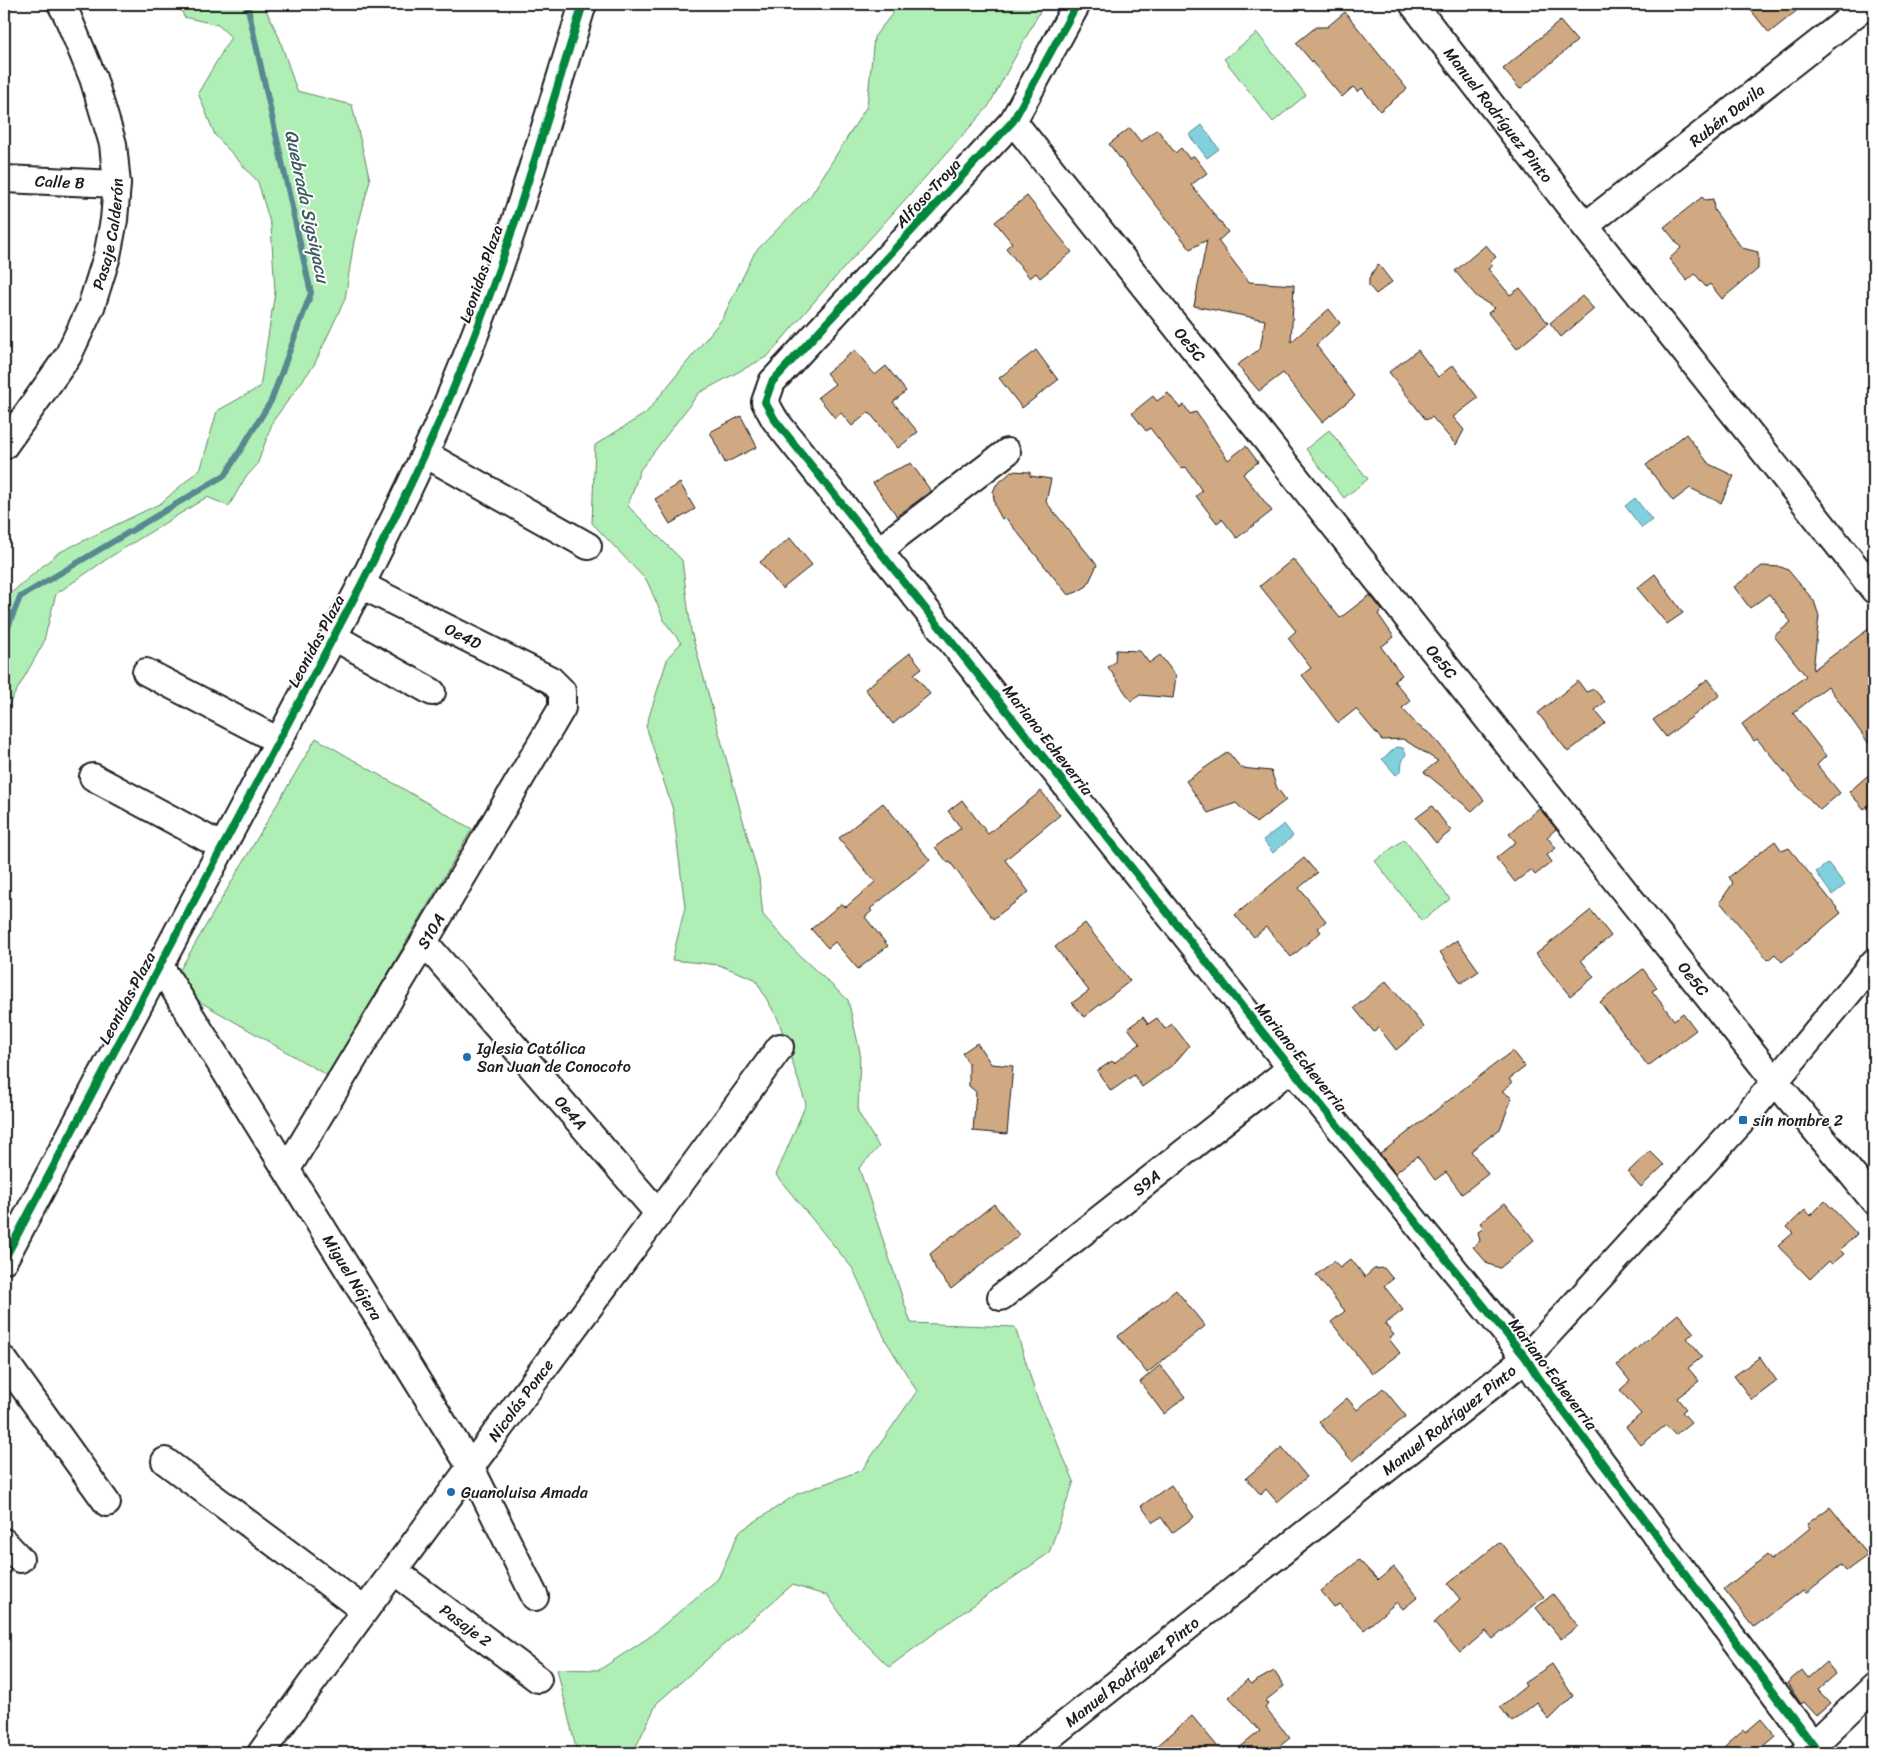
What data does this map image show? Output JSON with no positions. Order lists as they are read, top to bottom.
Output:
{
  "streets": {
    "street": [
      "Manuel Rodríguez Pinto",
      "Rubén Davila",
      "Calle B",
      "Alfoso Troya",
      "Pasaje Calderón",
      "Leonidas Plaza",
      "Oe5C",
      "Oe4D",
      "Mariano Echeverria",
      "S10A",
      "Oe4A",
      "S9A",
      "Miguel Nájera",
      "Nicolás Ponce",
      "Pasaje 2"
    ]
  },
  "crossings": [
    ["Manuel Rodríguez Pinto", "Rubén Davila"],
    ["Manuel Rodríguez Pinto", "Oe5C"],
    ["Manuel Rodríguez Pinto", "Mariano Echeverria"],
    ["Calle B", "Pasaje Calderón"],
    ["Alfoso Troya", "Oe5C"],
    ["Alfoso Troya", "Mariano Echeverria"],
    ["Leonidas Plaza", "Oe4D"],
    ["Leonidas Plaza", "Miguel Nájera"],
    ["Oe4D", "S10A"],
    ["Mariano Echeverria", "S9A"],
    ["S10A", "Oe4A"],
    ["S10A", "Miguel Nájera"],
    ["Oe4A", "Nicolás Ponce"],
    ["Miguel Nájera", "Nicolás Ponce"],
    ["Nicolás Ponce", "Pasaje 2"]
  ],
  "water": ["Quebrada Sigsiyacu"],
  "places": {
    "other": ["Iglesia Católica San Juan de Conocoto", "Guanoluisa Amada"],
    "transit": ["sin nombre 2"]
  }
}
